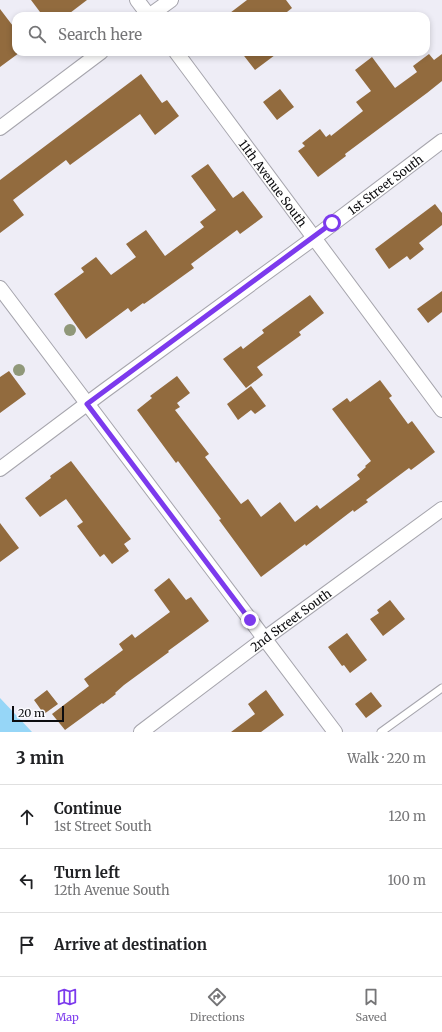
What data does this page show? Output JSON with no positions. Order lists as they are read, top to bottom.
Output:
{
  "streets": {
    "street": ["11th Avenue South", "1st Street South", "2nd Street South"]
  },
  "crossings": [
    ["11th Avenue South", "1st Street South"]
  ],
  "scale_bar": "20 m",
  "page": {
    "search": "Search here",
    "scale": "20 m",
    "heading": ["3 min", "Walk · 220 m"],
    "list": [
      ["Continue", "1st Street South", "120 m"],
      ["Turn left", "12th Avenue South", "100 m"],
      "Arrive at destination"
    ],
    "nav": ["Map", "Directions", "Saved"]
  }
}
